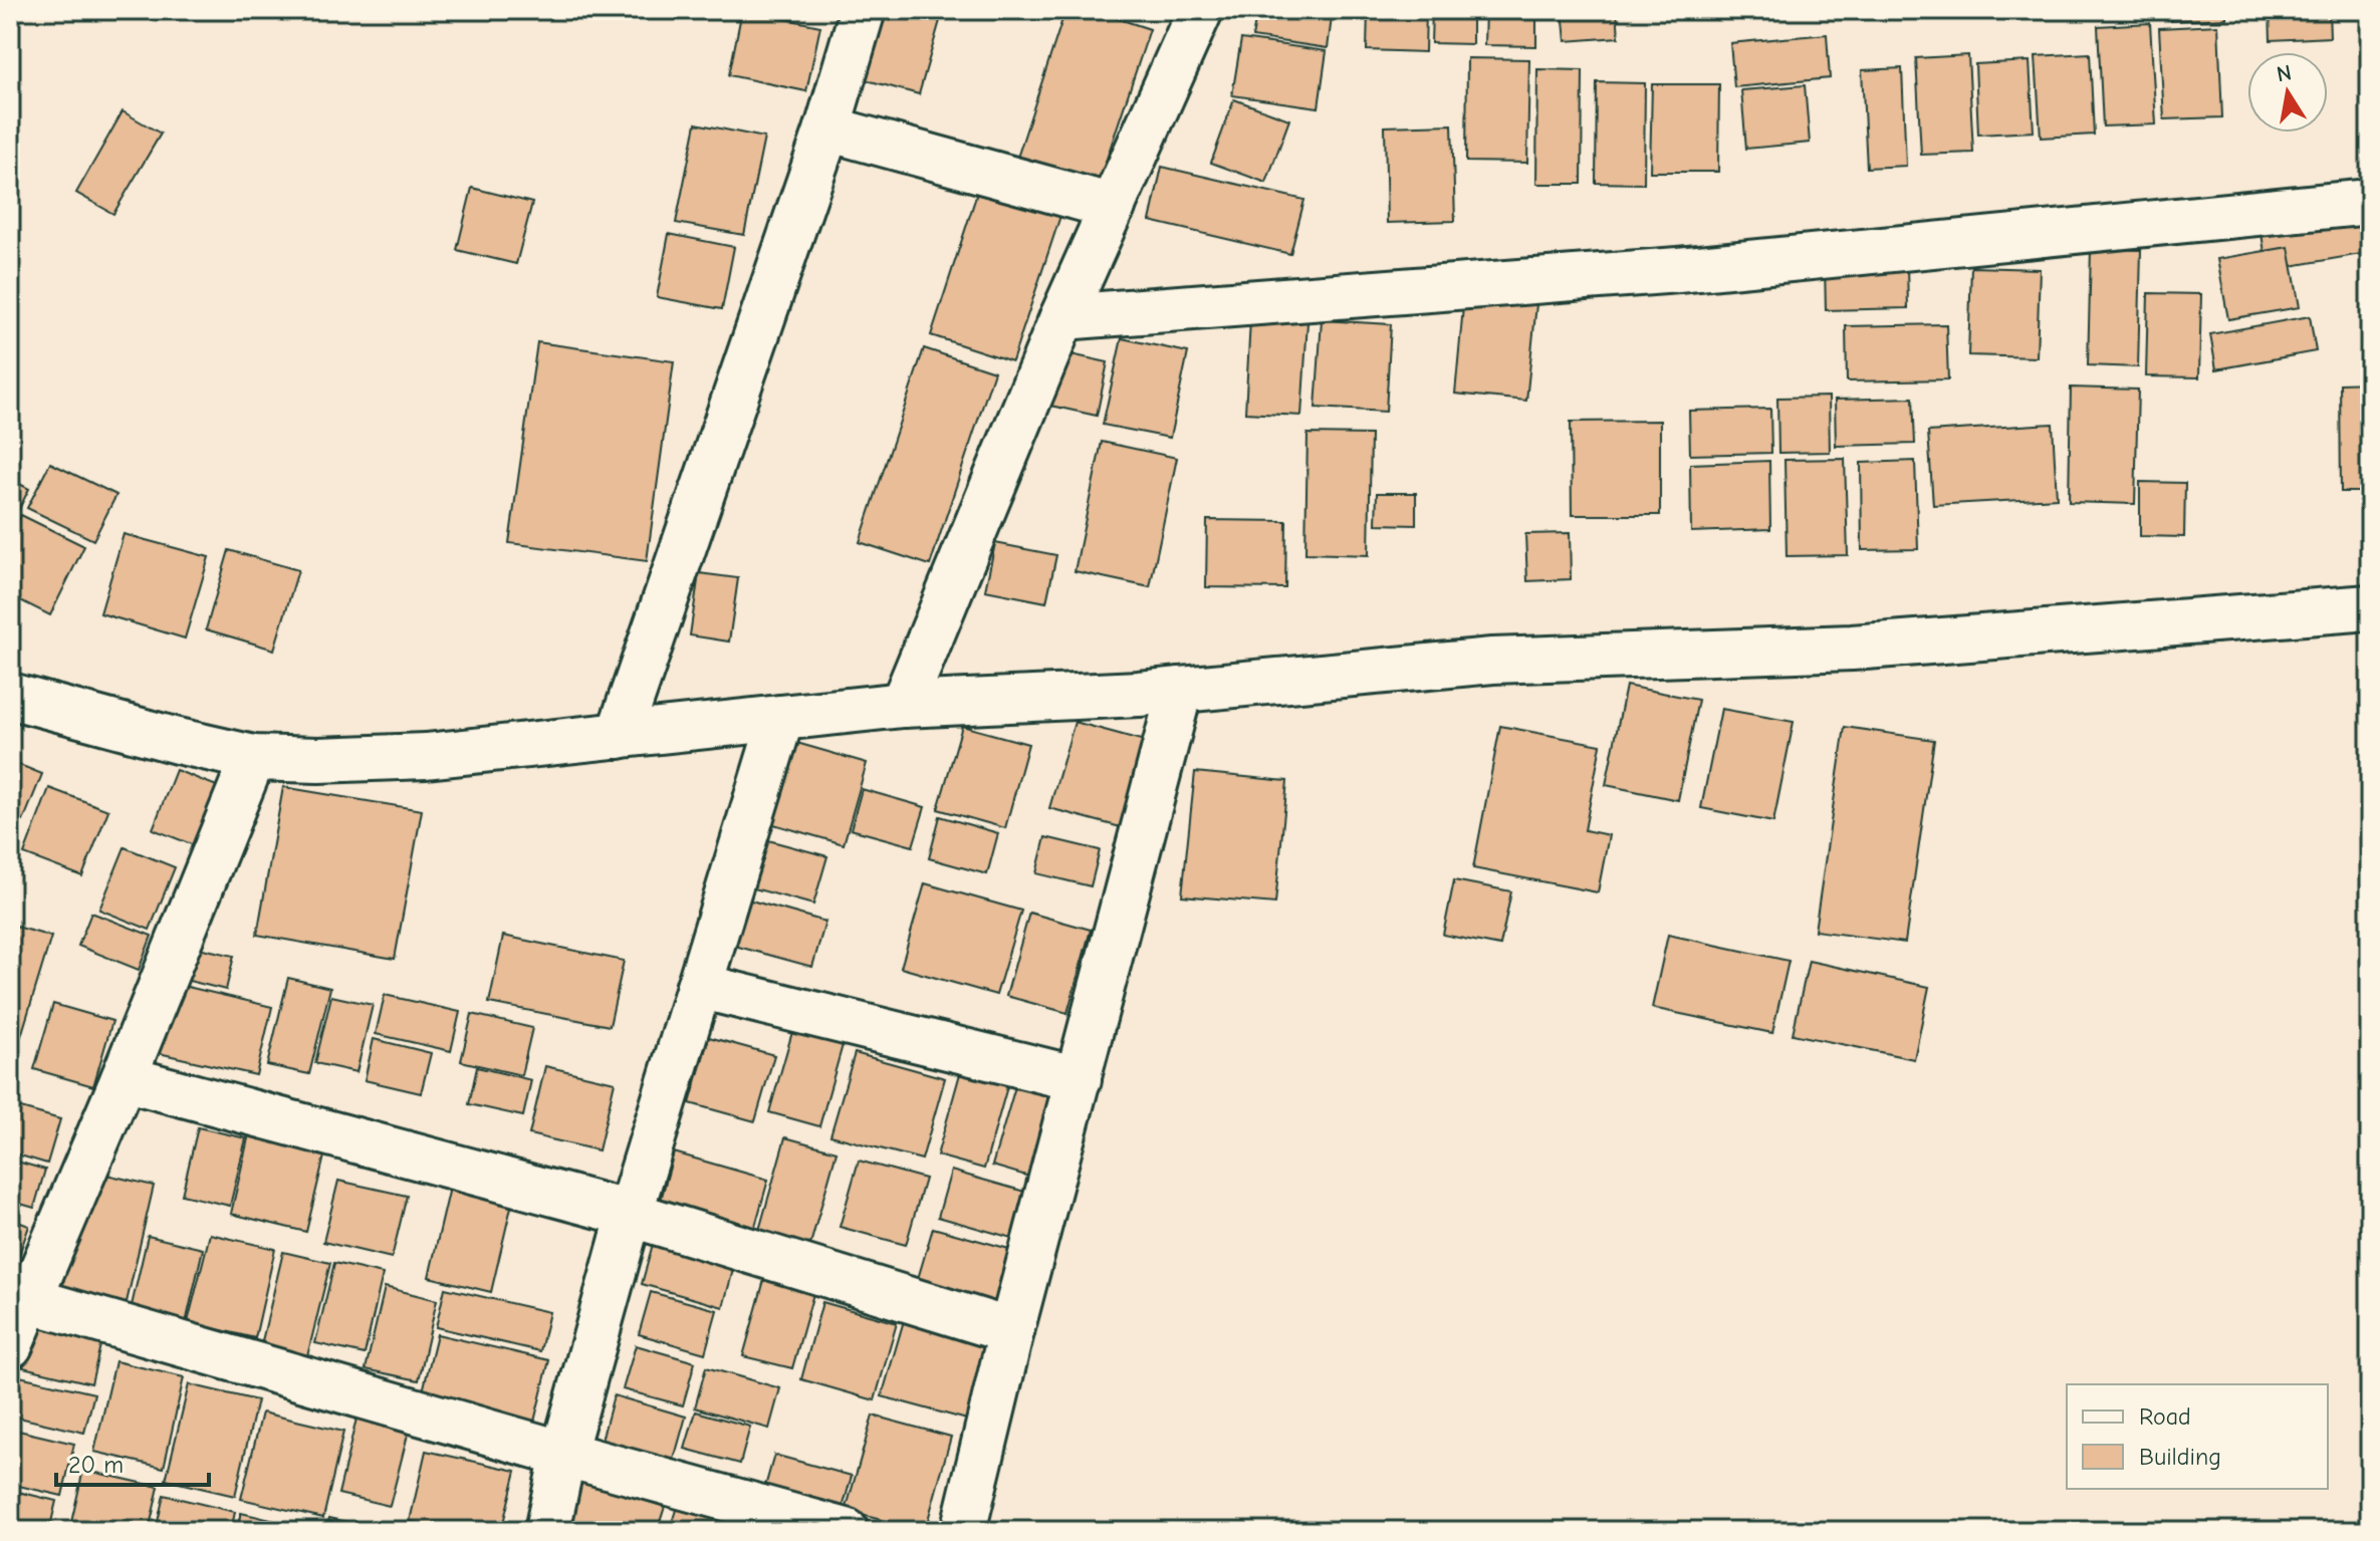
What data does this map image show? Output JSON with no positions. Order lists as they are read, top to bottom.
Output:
{
  "legend": ["Road", "Building"],
  "scale_bar": "20 m",
  "north": "top"
}
